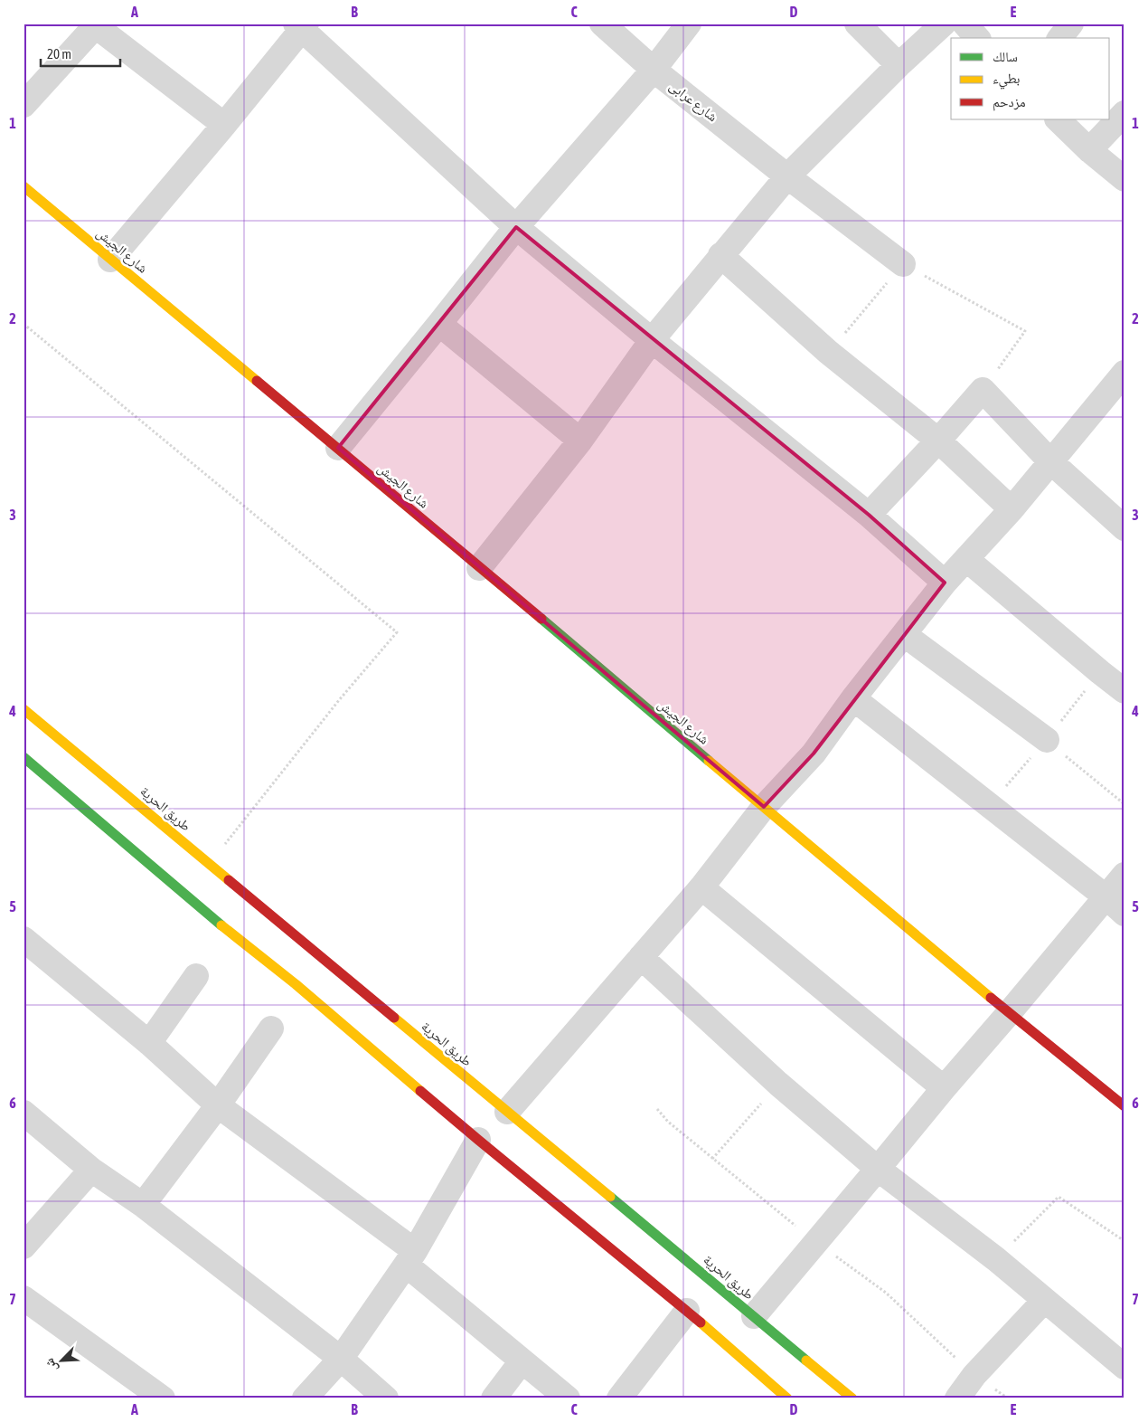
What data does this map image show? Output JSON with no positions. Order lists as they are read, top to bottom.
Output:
{
  "streets": {
    "main road": ["شارع الجيش", "طريق الحرية"],
    "street": ["شارع عرابى"]
  },
  "legend": ["سالك", "بطيء", "مزدحم"],
  "scale_bar": "20 m",
  "north": "bottom left",
  "grid": {
    "columns": [
      "A",
      "B",
      "C",
      "D",
      "E"
    ],
    "rows": [
      "1",
      "2",
      "3",
      "4",
      "5",
      "6",
      "7"
    ]
  }
}
